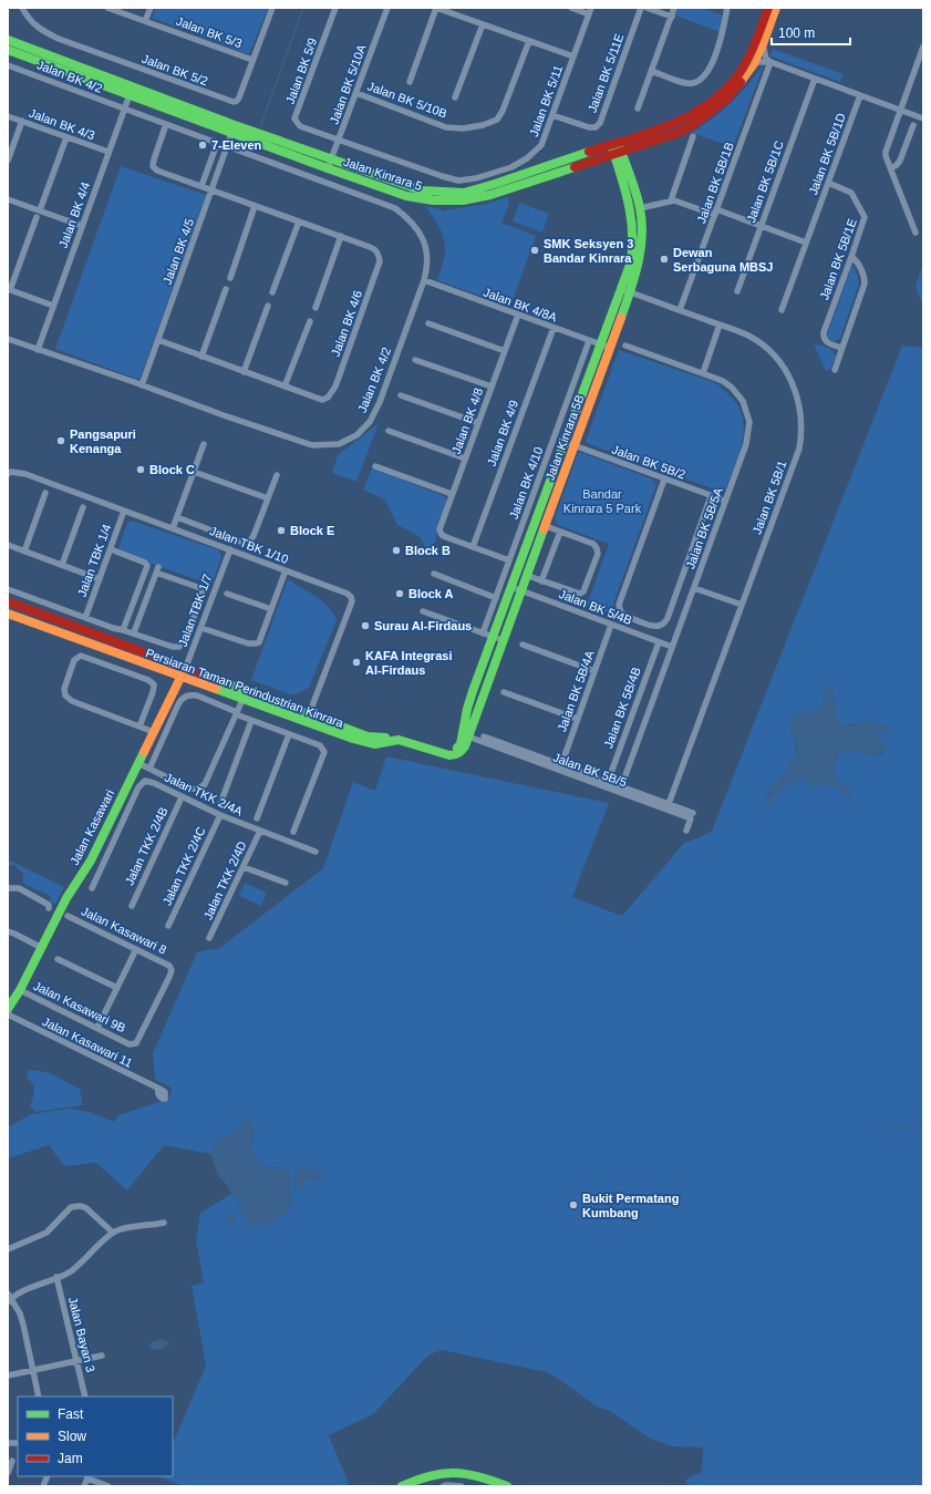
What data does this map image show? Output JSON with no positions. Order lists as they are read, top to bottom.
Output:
{
  "streets": {
    "street": [
      "Jalan BK 5/3",
      "Jalan BK 5/2",
      "Jalan BK 5/9",
      "Jalan BK 5/11E",
      "Jalan BK 4/2",
      "Jalan BK 5/10A",
      "Jalan BK 5/10B",
      "Jalan BK 5/11",
      "Jalan BK 4/3",
      "Jalan BK 5B/1D",
      "Jalan Kinrara 5",
      "Jalan BK 5B/1C",
      "Jalan BK 5B/1B",
      "Jalan BK 4/4",
      "Jalan BK 4/5",
      "Jalan BK 5B/1E",
      "Jalan BK 4/8A",
      "Jalan BK 4/6",
      "Jalan BK 4/8",
      "Jalan BK 4/9",
      "Jalan Kinrara 5B",
      "Jalan BK 5B/2",
      "Jalan BK 4/10",
      "Jalan BK 5B/1",
      "Jalan BK 5B/5A",
      "Jalan TBK 1/10",
      "Jalan TBK 1/4",
      "Jalan BK 5/4B",
      "Jalan TBK 1/7",
      "Persiaran Taman Perindustrian Kinrara",
      "Jalan BK 5B/4A",
      "Jalan BK 5B/4B",
      "Jalan BK 5B/5",
      "Jalan TKK 2/4A",
      "Jalan Kasawari",
      "Jalan TKK 2/4B",
      "Jalan TKK 2/4C",
      "Jalan TKK 2/4D",
      "Jalan Kasawari 8",
      "Jalan Kasawari 9B",
      "Jalan Kasawari 11",
      "Jalan Bayan 3"
    ]
  },
  "crossings": [
    ["Jalan BK 5/3", "Jalan BK 5/2"],
    ["Jalan BK 5/9", "Jalan BK 5/10A"],
    ["Jalan BK 5/9", "Jalan BK 5/11"],
    ["Jalan BK 5/11E", "Jalan BK 5/11"],
    ["Jalan BK 4/2", "Jalan BK 4/4"],
    ["Jalan BK 4/2", "Jalan BK 4/5"],
    ["Jalan BK 4/2", "Jalan BK 4/8A"],
    ["Jalan BK 4/2", "Jalan BK 4/6"],
    ["Jalan BK 5/10A", "Jalan BK 5/10B"],
    ["Jalan BK 5/10A", "Jalan BK 5/11"],
    ["Jalan BK 5/10A", "Jalan Kinrara 5"],
    ["Jalan BK 4/3", "Jalan BK 4/4"],
    ["Jalan BK 5B/1D", "Jalan BK 5B/1E"],
    ["Jalan Kinrara 5", "Jalan BK 4/4"],
    ["Jalan Kinrara 5", "Jalan BK 4/5"],
    ["Jalan Kinrara 5", "Jalan Kinrara 5B"],
    ["Jalan BK 5B/1B", "Jalan BK 5B/1"],
    ["Jalan BK 4/5", "Jalan BK 4/6"],
    ["Jalan BK 4/8A", "Jalan BK 4/8"],
    ["Jalan BK 4/8A", "Jalan BK 4/9"],
    ["Jalan BK 4/8A", "Jalan Kinrara 5B"],
    ["Jalan BK 4/8A", "Jalan BK 4/10"],
    ["Jalan BK 4/8", "Jalan BK 4/9"],
    ["Jalan Kinrara 5B", "Jalan BK 5B/2"],
    ["Jalan Kinrara 5B", "Jalan BK 5B/1"],
    ["Jalan Kinrara 5B", "Jalan BK 5/4B"],
    ["Jalan Kinrara 5B", "Persiaran Taman Perindustrian Kinrara"],
    ["Jalan Kinrara 5B", "Jalan BK 5B/5"],
    ["Jalan BK 5B/2", "Jalan BK 5B/5A"],
    ["Jalan BK 5B/1", "Jalan BK 5B/5"],
    ["Jalan BK 5B/5A", "Jalan BK 5/4B"],
    ["Jalan BK 5B/5A", "Jalan BK 5B/5"],
    ["Jalan TBK 1/10", "Jalan TBK 1/4"],
    ["Jalan TBK 1/10", "Jalan TBK 1/7"],
    ["Jalan TBK 1/10", "Persiaran Taman Perindustrian Kinrara"],
    ["Jalan BK 5/4B", "Jalan BK 5B/4A"],
    ["Jalan BK 5/4B", "Jalan BK 5B/4B"],
    ["Jalan TBK 1/7", "Persiaran Taman Perindustrian Kinrara"],
    ["Jalan TBK 1/7", "Jalan Kasawari"],
    ["Persiaran Taman Perindustrian Kinrara", "Jalan BK 5B/5"],
    ["Persiaran Taman Perindustrian Kinrara", "Jalan Kasawari"],
    ["Jalan BK 5B/4A", "Jalan BK 5B/5"],
    ["Jalan BK 5B/4B", "Jalan BK 5B/5"],
    ["Jalan TKK 2/4A", "Jalan TKK 2/4B"],
    ["Jalan TKK 2/4A", "Jalan TKK 2/4C"],
    ["Jalan TKK 2/4A", "Jalan TKK 2/4D"],
    ["Jalan Kasawari", "Jalan Kasawari 9B"],
    ["Jalan Kasawari 8", "Jalan Kasawari 9B"]
  ],
  "parks": ["Bandar Kinrara 5 Park"],
  "places": [
    "7-Eleven",
    "SMK Seksyen 3 Bandar Kinrara",
    "Dewan Serbaguna MBSJ",
    "Pangsapuri Kenanga",
    "Block C",
    "Block E",
    "Block B",
    "Block A",
    "Surau Al-Firdaus",
    "KAFA Integrasi Al-Firdaus",
    "Bukit Permatang Kumbang"
  ],
  "legend": ["Fast", "Slow", "Jam"],
  "scale_bar": "100 m"
}
